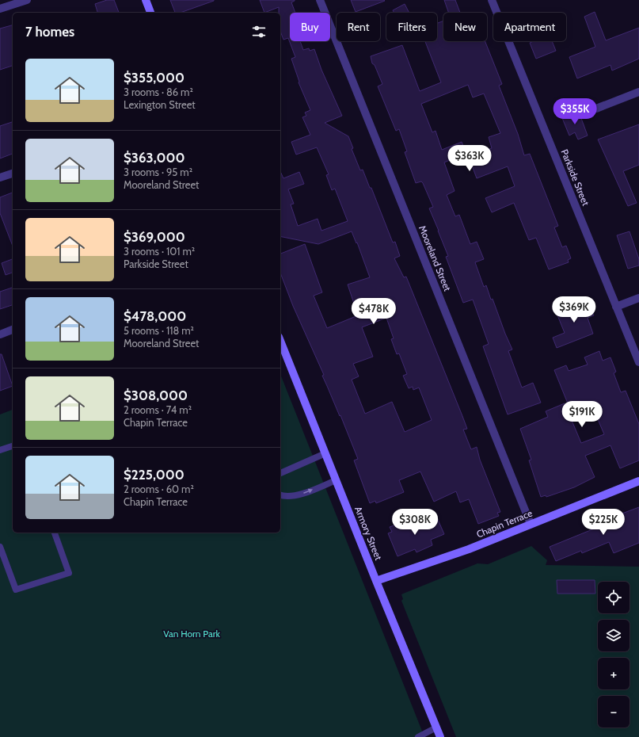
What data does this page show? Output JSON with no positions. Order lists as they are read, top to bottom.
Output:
{
  "streets": {
    "main road": ["Chapin Terrace", "Armory Street"],
    "street": ["Parkside Street", "Mooreland Street"]
  },
  "crossings": [
    ["Mooreland Street", "Chapin Terrace"],
    ["Chapin Terrace", "Armory Street"]
  ],
  "parks": ["Van Horn Park"],
  "page": {
    "chip": [
      "Buy",
      "Rent",
      "Filters",
      "New",
      "Apartment"
    ],
    "heading": "7 homes",
    "list": [
      {
        "name": "$355,000",
        "note": "3 rooms · 86 m² · Lexington Street"
      },
      {
        "name": "$363,000",
        "note": "3 rooms · 95 m² · Mooreland Street"
      },
      {
        "name": "$369,000",
        "note": "3 rooms · 101 m² · Parkside Street"
      },
      {
        "name": "$478,000",
        "note": "5 rooms · 118 m² · Mooreland Street"
      },
      {
        "name": "$308,000",
        "note": "2 rooms · 74 m² · Chapin Terrace"
      },
      {
        "name": "$225,000",
        "note": "2 rooms · 60 m² · Chapin Terrace"
      }
    ],
    "price": [
      "$355K",
      "$363K",
      "$369K",
      "$478K",
      "$191K",
      "$308K",
      "$225K"
    ],
    "map_buttons": ["+", "−"]
  }
}
